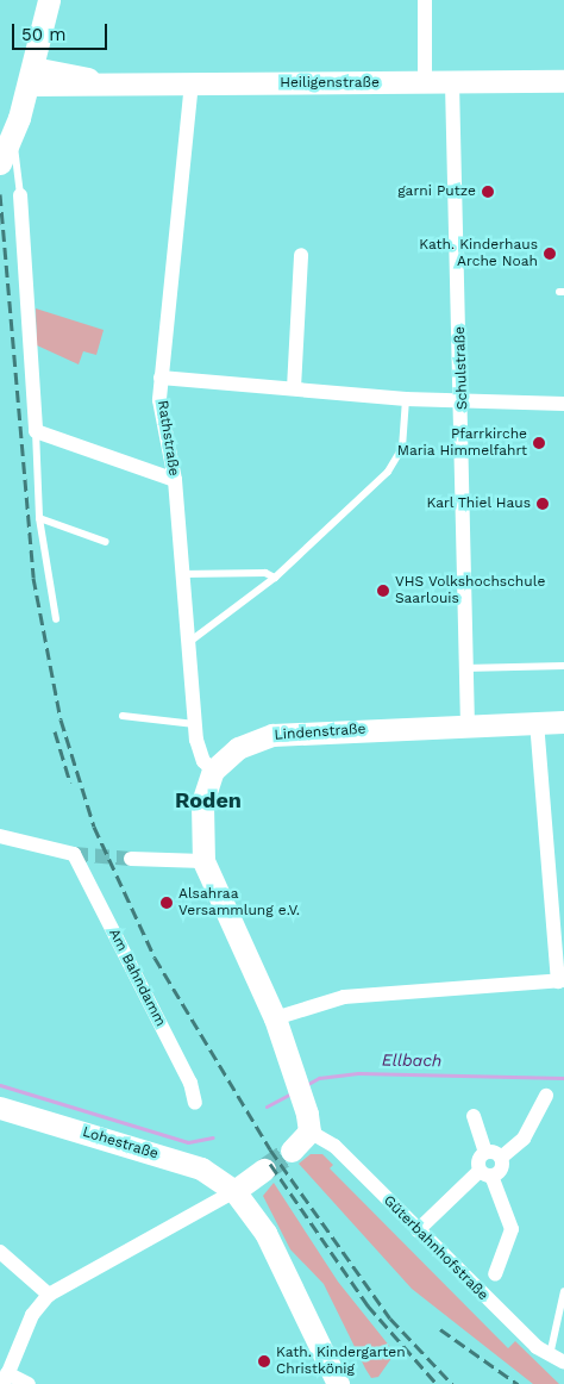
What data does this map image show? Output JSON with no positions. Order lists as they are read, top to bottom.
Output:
{
  "streets": {
    "street": [
      "Heiligenstraße",
      "Schulstraße",
      "Rathstraße",
      "Lindenstraße",
      "Am Bahndamm",
      "Lohestraße",
      "Güterbahnhofstraße"
    ]
  },
  "crossings": [
    ["Heiligenstraße", "Schulstraße"],
    ["Heiligenstraße", "Rathstraße"],
    ["Schulstraße", "Lindenstraße"],
    ["Rathstraße", "Lindenstraße"],
    ["Lindenstraße", "Güterbahnhofstraße"]
  ],
  "districts": ["Roden"],
  "water": ["Ellbach"],
  "places": [
    "garni Putze",
    "Kath. Kinderhaus Arche Noah",
    "Pfarrkirche Maria Himmelfahrt",
    "Karl Thiel Haus",
    "VHS Volkshochschule Saarlouis",
    "Alsahraa Versammlung e.V.",
    "Kath. Kindergarten Christkönig"
  ],
  "scale_bar": "50 m"
}
